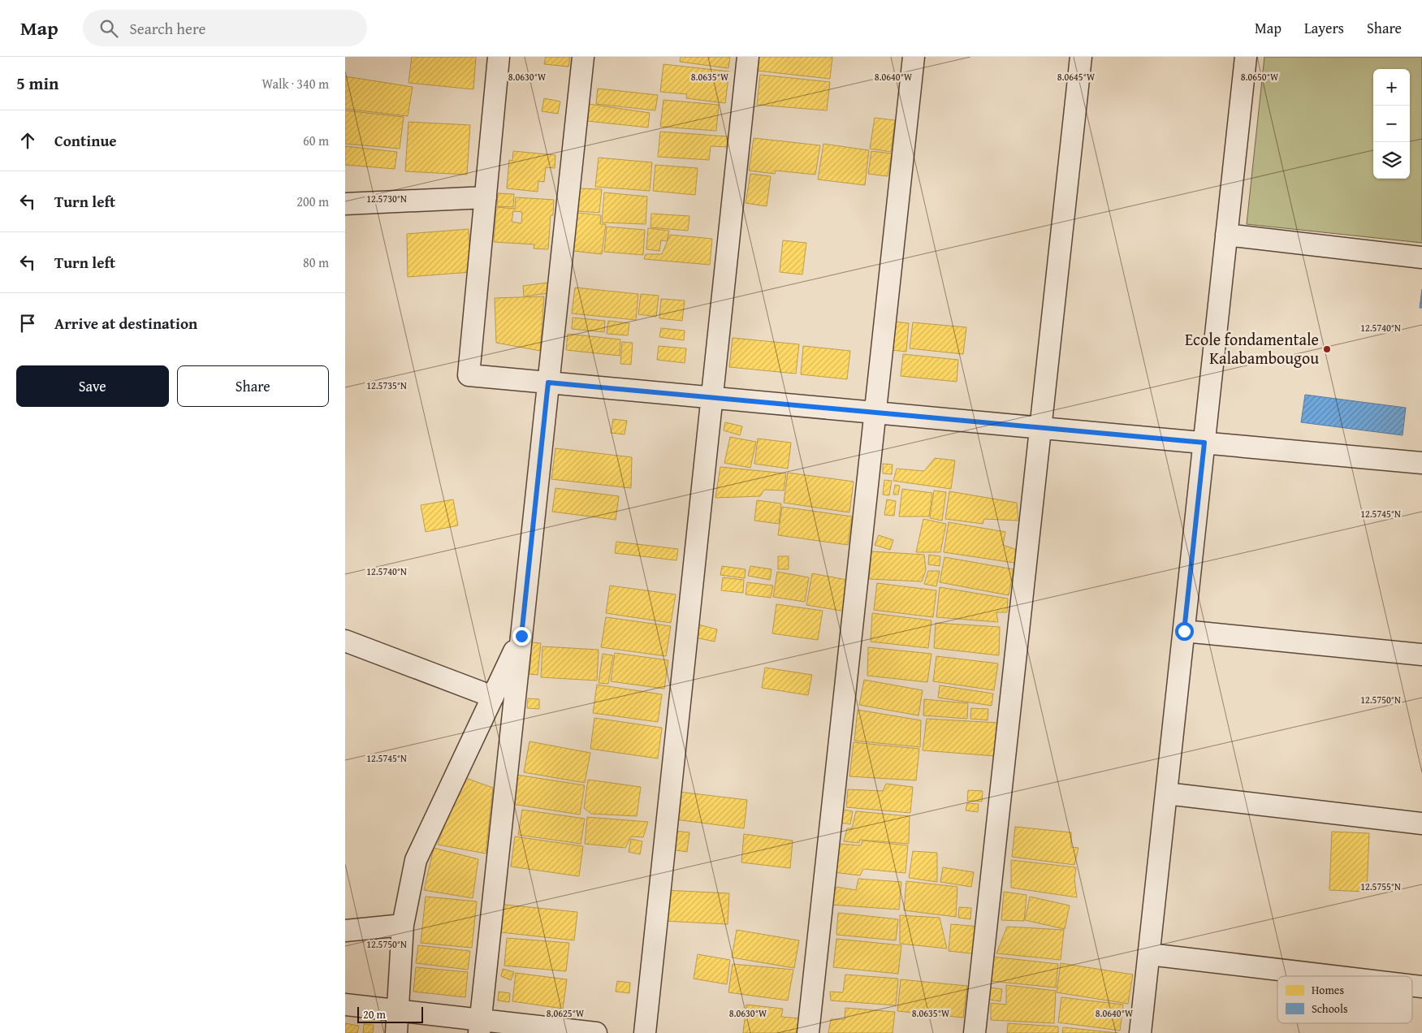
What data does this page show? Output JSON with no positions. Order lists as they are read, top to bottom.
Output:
{
  "places": ["Ecole fondamentale Kalabambougou"],
  "legend": ["Homes", "Schools"],
  "scale_bar": "20 m",
  "page": {
    "header": "Map",
    "search": "Search here",
    "nav": ["Map", "Layers", "Share"],
    "heading": ["5 min", "Walk · 340 m"],
    "map_buttons": ["+", "−"],
    "list": [
      ["Continue", "60 m"],
      ["Turn left", "200 m"],
      ["Turn left", "80 m"],
      "Arrive at destination"
    ],
    "buttons": ["Save", "Share"],
    "scale": "20 m"
  },
  "coordinates": [
    "8.0630°W",
    "8.0635°W",
    "8.0640°W",
    "8.0645°W",
    "8.0650°W",
    "12.5730°N",
    "12.5740°N",
    "12.5735°N",
    "12.5745°N",
    "12.5750°N",
    "12.5755°N",
    "8.0625°W"
  ]
}
